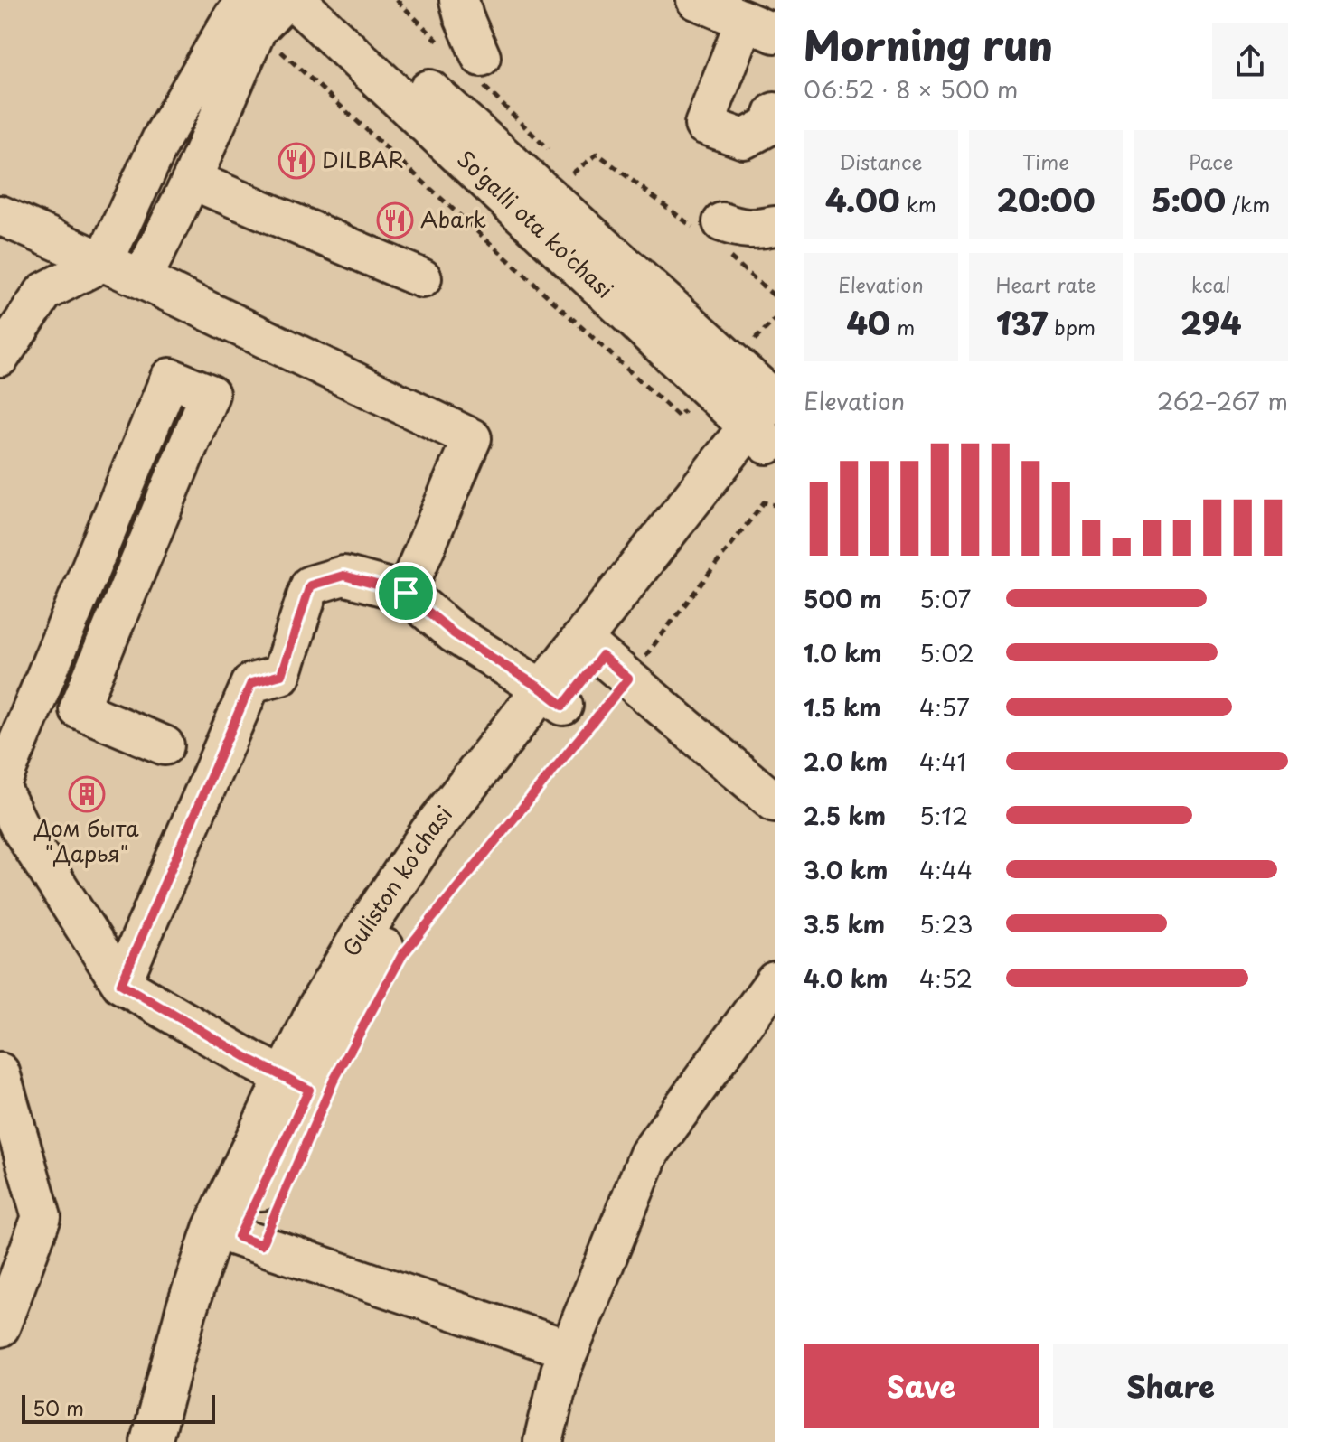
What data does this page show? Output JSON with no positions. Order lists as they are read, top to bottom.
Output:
{
  "streets": {
    "main road": ["So'galli ota ko'chasi", "Guliston ko'chasi"]
  },
  "crossings": [
    ["So'galli ota ko'chasi", "Guliston ko'chasi"]
  ],
  "places": {
    "restaurant": ["DILBAR", "Abark"],
    "building": ["Дом быта \"Дарья\""]
  },
  "scale_bar": "50 m",
  "page": {
    "heading": ["Morning run", "06:52 · 8 × 500 m"],
    "stats": [
      ["Distance", "4.00 km"],
      ["Time", "20:00"],
      ["Pace", "5:00 /km"],
      ["Elevation", "40 m"],
      ["Heart rate", "137 bpm"],
      ["kcal", "294"]
    ],
    "chart": ["Elevation", "262–267 m"],
    "list": [
      {
        "name": "500 m",
        "note": "5:07"
      },
      {
        "name": "1.0 km",
        "note": "5:02"
      },
      {
        "name": "1.5 km",
        "note": "4:57"
      },
      {
        "name": "2.0 km",
        "note": "4:41"
      },
      {
        "name": "2.5 km",
        "note": "5:12"
      },
      {
        "name": "3.0 km",
        "note": "4:44"
      },
      {
        "name": "3.5 km",
        "note": "5:23"
      },
      {
        "name": "4.0 km",
        "note": "4:52"
      }
    ],
    "buttons": ["Save", "Share"],
    "scale": "50 m"
  }
}
